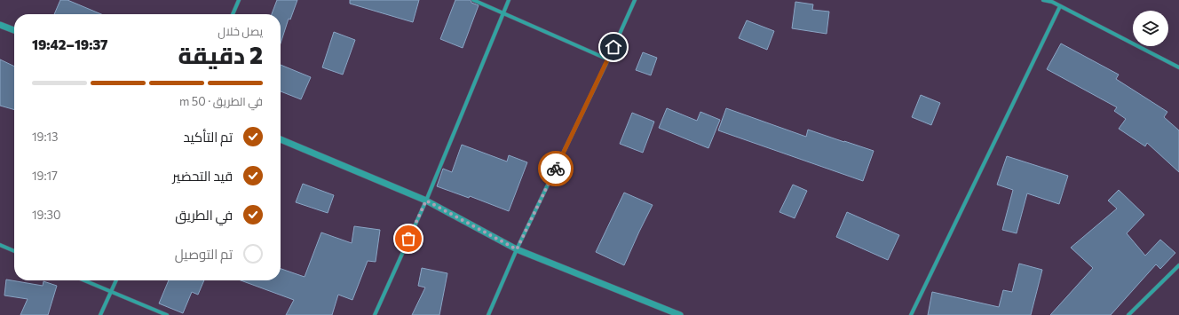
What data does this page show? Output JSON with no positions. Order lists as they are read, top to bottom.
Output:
{
  "page": {
    "heading": ["2 دقيقة", "يصل خلال", "19:37–19:42"],
    "bar": "في الطريق · 50 m",
    "list": [
      ["تم التأكيد", "19:13"],
      ["قيد التحضير", "19:17"],
      ["في الطريق", "19:30"],
      "تم التوصيل"
    ]
  }
}
